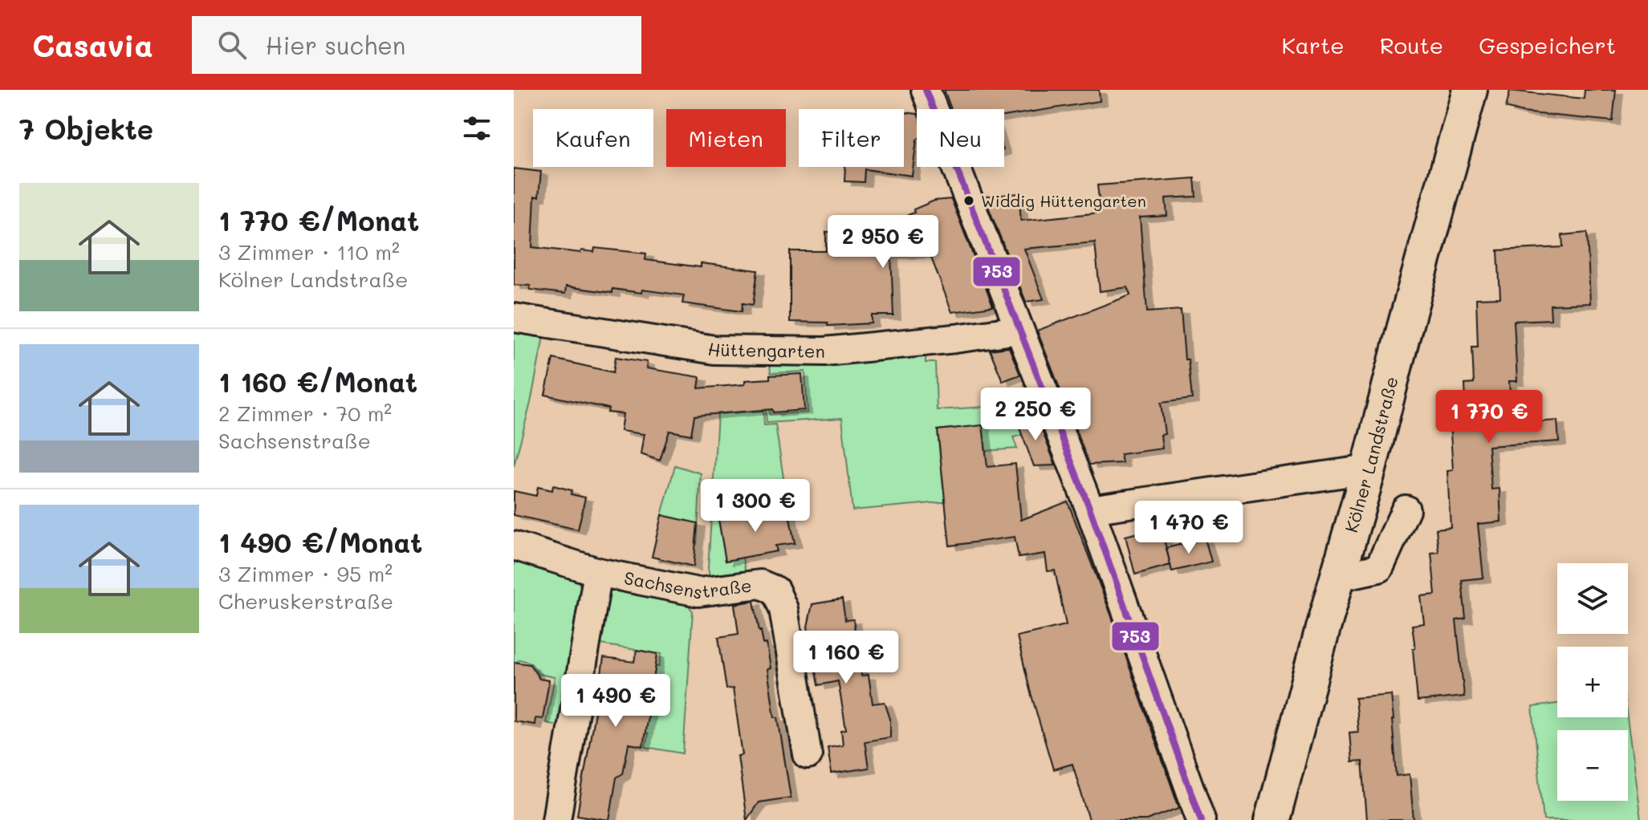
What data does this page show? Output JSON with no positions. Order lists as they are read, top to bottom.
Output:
{
  "streets": {
    "main road": ["Kölner Landstraße"],
    "street": ["Hüttengarten", "Sachsenstraße"]
  },
  "places": ["Widdig Hüttengarten"],
  "lines": ["transit line 753"],
  "page": {
    "header": "Casavia",
    "search": "Hier suchen",
    "nav": ["Karte", "Route", "Gespeichert"],
    "heading": "7 Objekte",
    "chip": [
      "Kaufen",
      "Mieten",
      "Filter",
      "Neu"
    ],
    "list": [
      {
        "name": "1 770 €/Monat",
        "note": "3 Zimmer · 110 m² · Kölner Landstraße"
      },
      {
        "name": "1 160 €/Monat",
        "note": "2 Zimmer · 70 m² · Sachsenstraße"
      },
      {
        "name": "1 490 €/Monat",
        "note": "3 Zimmer · 95 m² · Cheruskerstraße"
      }
    ],
    "price": [
      "2 950 €",
      "2 250 €",
      "1 770 €",
      "1 300 €",
      "1 470 €",
      "1 160 €",
      "1 490 €"
    ],
    "map_buttons": ["+", "−"]
  }
}
